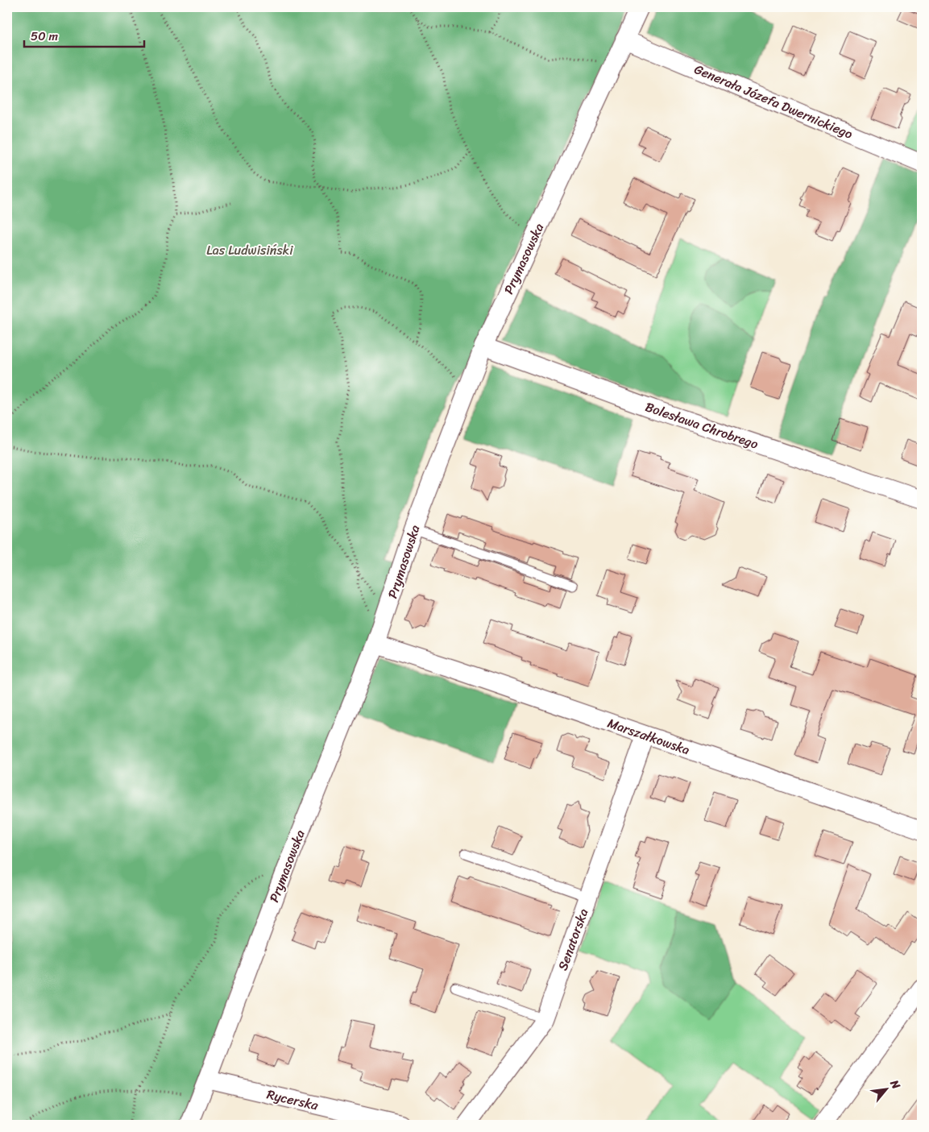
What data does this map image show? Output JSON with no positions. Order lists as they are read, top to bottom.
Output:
{
  "streets": {
    "street": [
      "Generała Józefa Dwernickiego",
      "Prymasowska",
      "Bolesława Chrobrego",
      "Marszałkowska",
      "Senatorska",
      "Rycerska"
    ]
  },
  "crossings": [
    ["Generała Józefa Dwernickiego", "Prymasowska"],
    ["Prymasowska", "Bolesława Chrobrego"],
    ["Prymasowska", "Marszałkowska"],
    ["Prymasowska", "Rycerska"],
    ["Marszałkowska", "Senatorska"]
  ],
  "parks": ["Las Ludwisiński"],
  "scale_bar": "50 m",
  "north": "top right"
}
